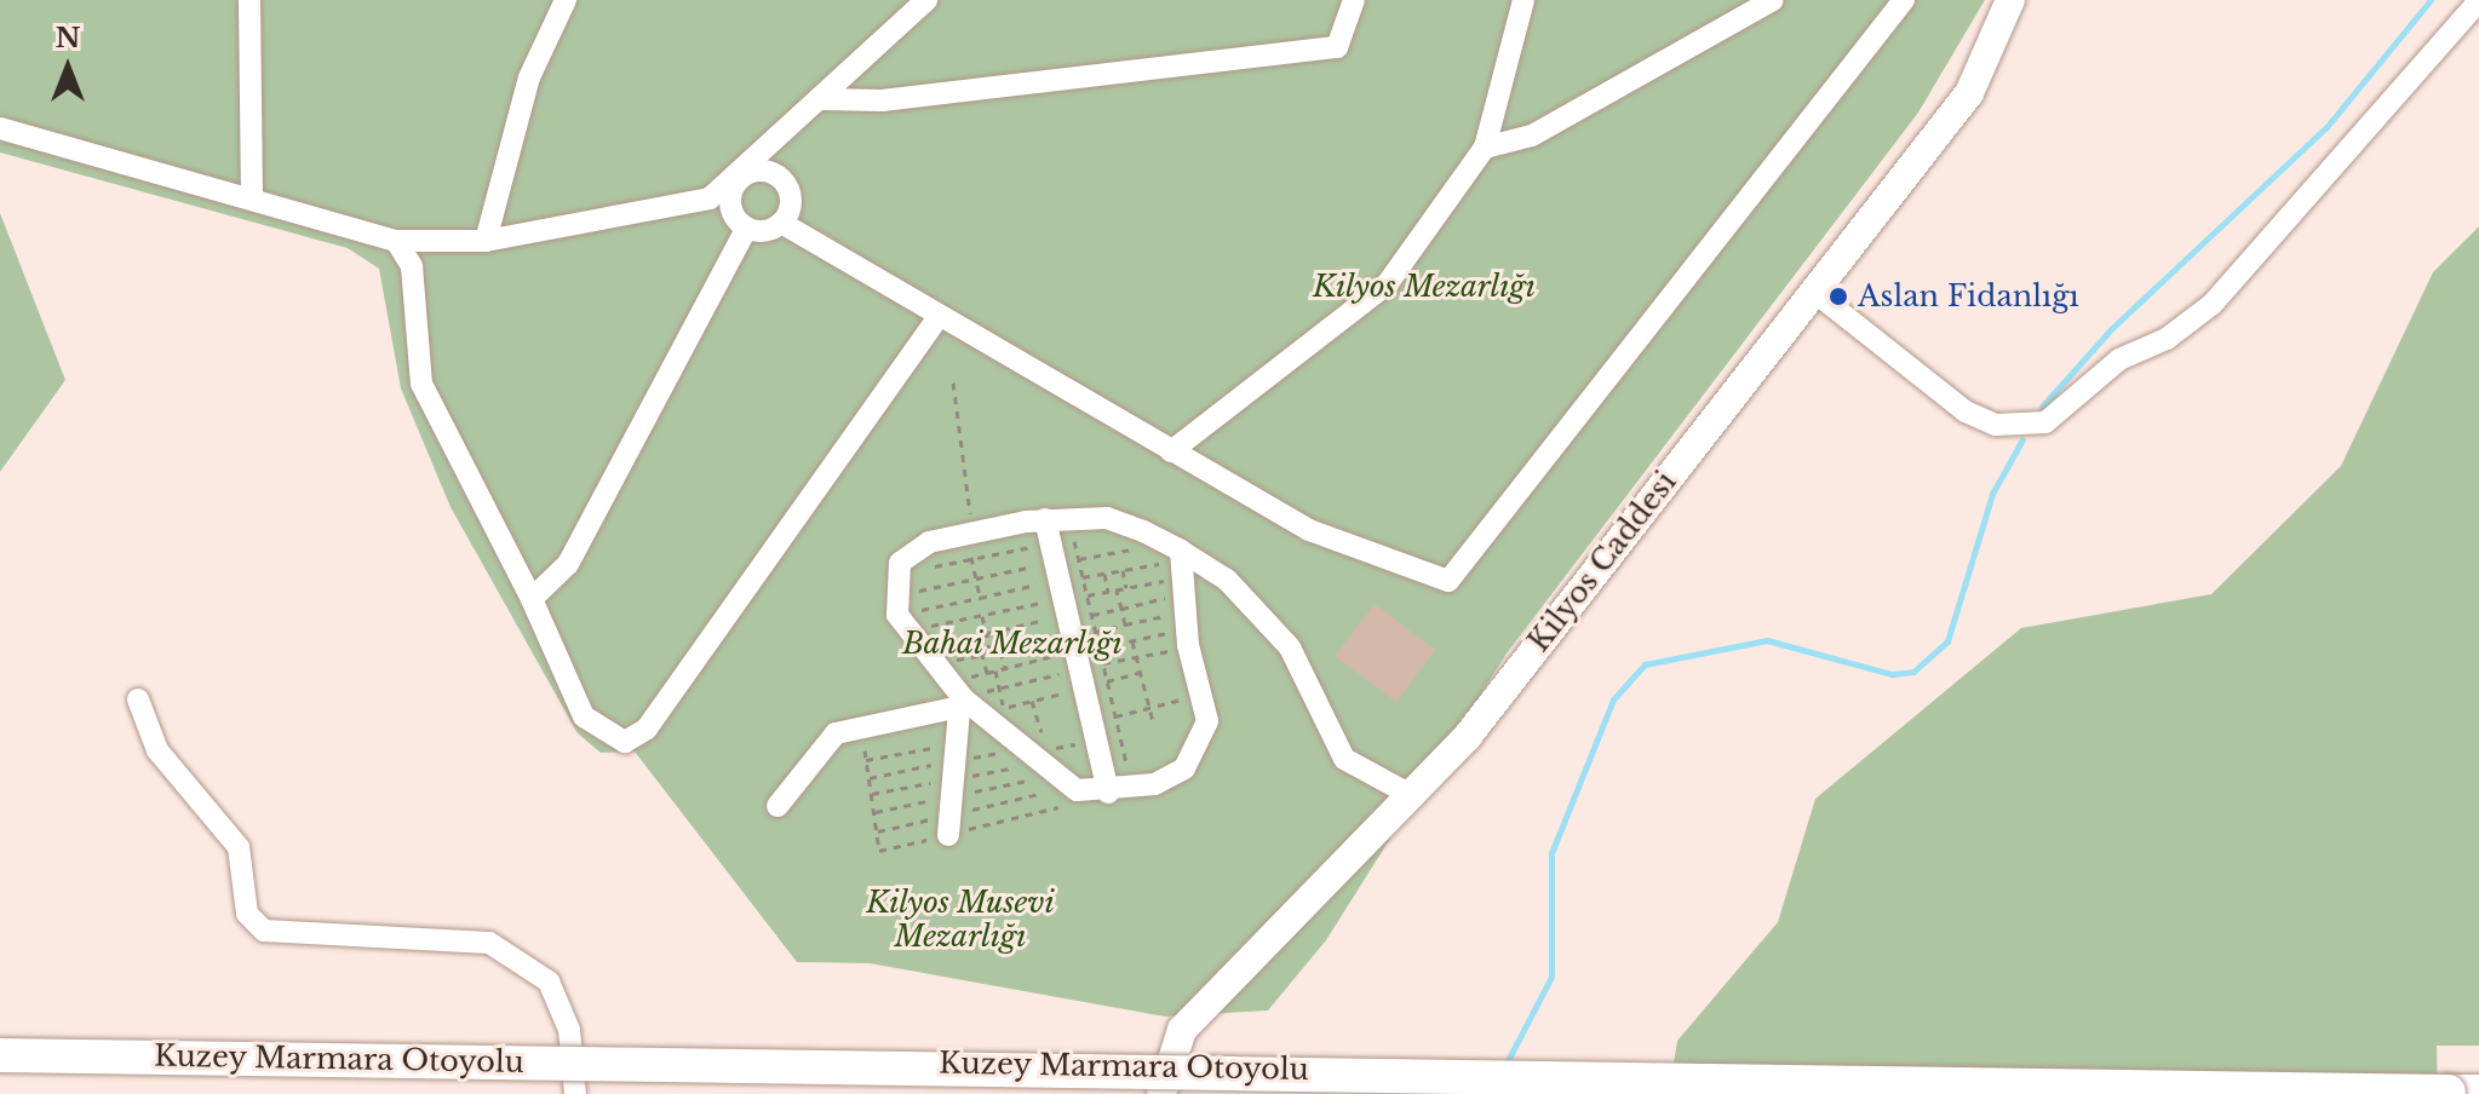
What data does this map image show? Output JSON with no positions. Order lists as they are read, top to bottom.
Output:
{
  "streets": {
    "highway": ["Kuzey Marmara Otoyolu"],
    "main road": ["Kilyos Caddesi"]
  },
  "parks": ["Kilyos Mezarlığı", "Bahai Mezarlığı", "Kilyos Musevi Mezarlığı"],
  "places": ["Aslan Fidanlığı"],
  "north": "top"
}
